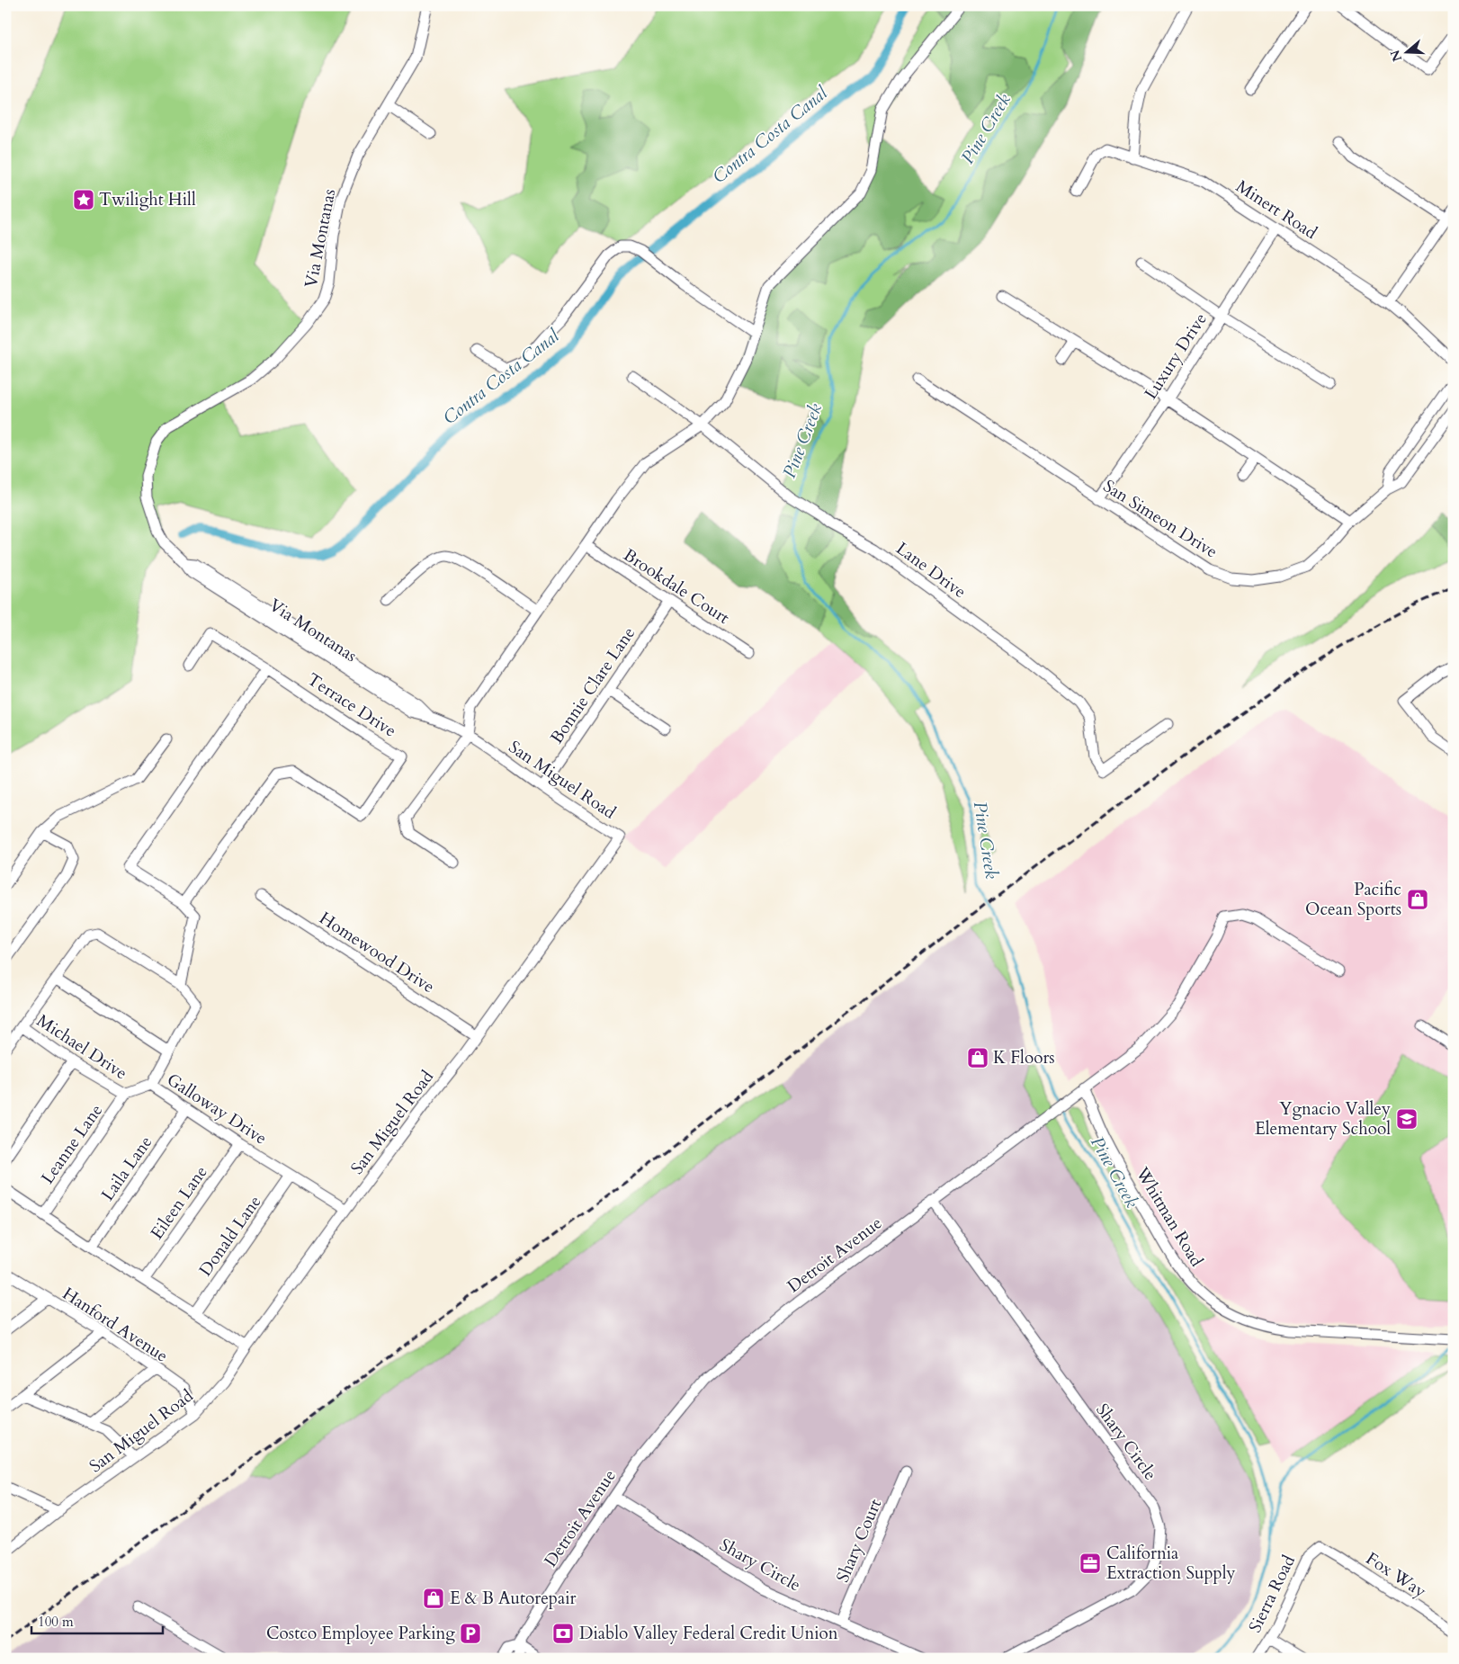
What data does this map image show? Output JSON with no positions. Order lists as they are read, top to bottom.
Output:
{
  "streets": {
    "street": [
      "Minert Road",
      "Via Montanas",
      "Luxury Drive",
      "San Simeon Drive",
      "Lane Drive",
      "Brookdale Court",
      "Bonnie Clare Lane",
      "Terrace Drive",
      "San Miguel Road",
      "Homewood Drive",
      "Michael Drive",
      "Galloway Drive",
      "Leanne Lane",
      "Laila Lane",
      "Eileen Lane",
      "Whitman Road",
      "Donald Lane",
      "Detroit Avenue",
      "Hanford Avenue",
      "Shary Circle",
      "Shary Court",
      "Fox Way",
      "Sierra Road"
    ]
  },
  "crossings": [
    ["Minert Road", "Luxury Drive"],
    ["Via Montanas", "San Miguel Road"],
    ["Luxury Drive", "San Simeon Drive"],
    ["Brookdale Court", "Bonnie Clare Lane"],
    ["Bonnie Clare Lane", "San Miguel Road"],
    ["San Miguel Road", "Homewood Drive"],
    ["San Miguel Road", "Galloway Drive"],
    ["San Miguel Road", "Hanford Avenue"],
    ["Michael Drive", "Galloway Drive"],
    ["Michael Drive", "Leanne Lane"],
    ["Galloway Drive", "Laila Lane"],
    ["Galloway Drive", "Eileen Lane"],
    ["Galloway Drive", "Donald Lane"],
    ["Whitman Road", "Detroit Avenue"],
    ["Detroit Avenue", "Shary Circle"],
    ["Shary Circle", "Shary Court"],
    ["Fox Way", "Sierra Road"]
  ],
  "water": ["Pine Creek", "Contra Costa Canal"],
  "places": {
    "place": ["Twilight Hill"],
    "shop": ["Pacific Ocean Sports", "K Floors", "E & B Autorepair"],
    "school or university": ["Ygnacio Valley Elementary School"],
    "office": ["California Extraction Supply"],
    "parking": ["Costco Employee Parking"],
    "bank": ["Diablo Valley Federal Credit Union"]
  },
  "scale_bar": "100 m",
  "north": "left"
}
